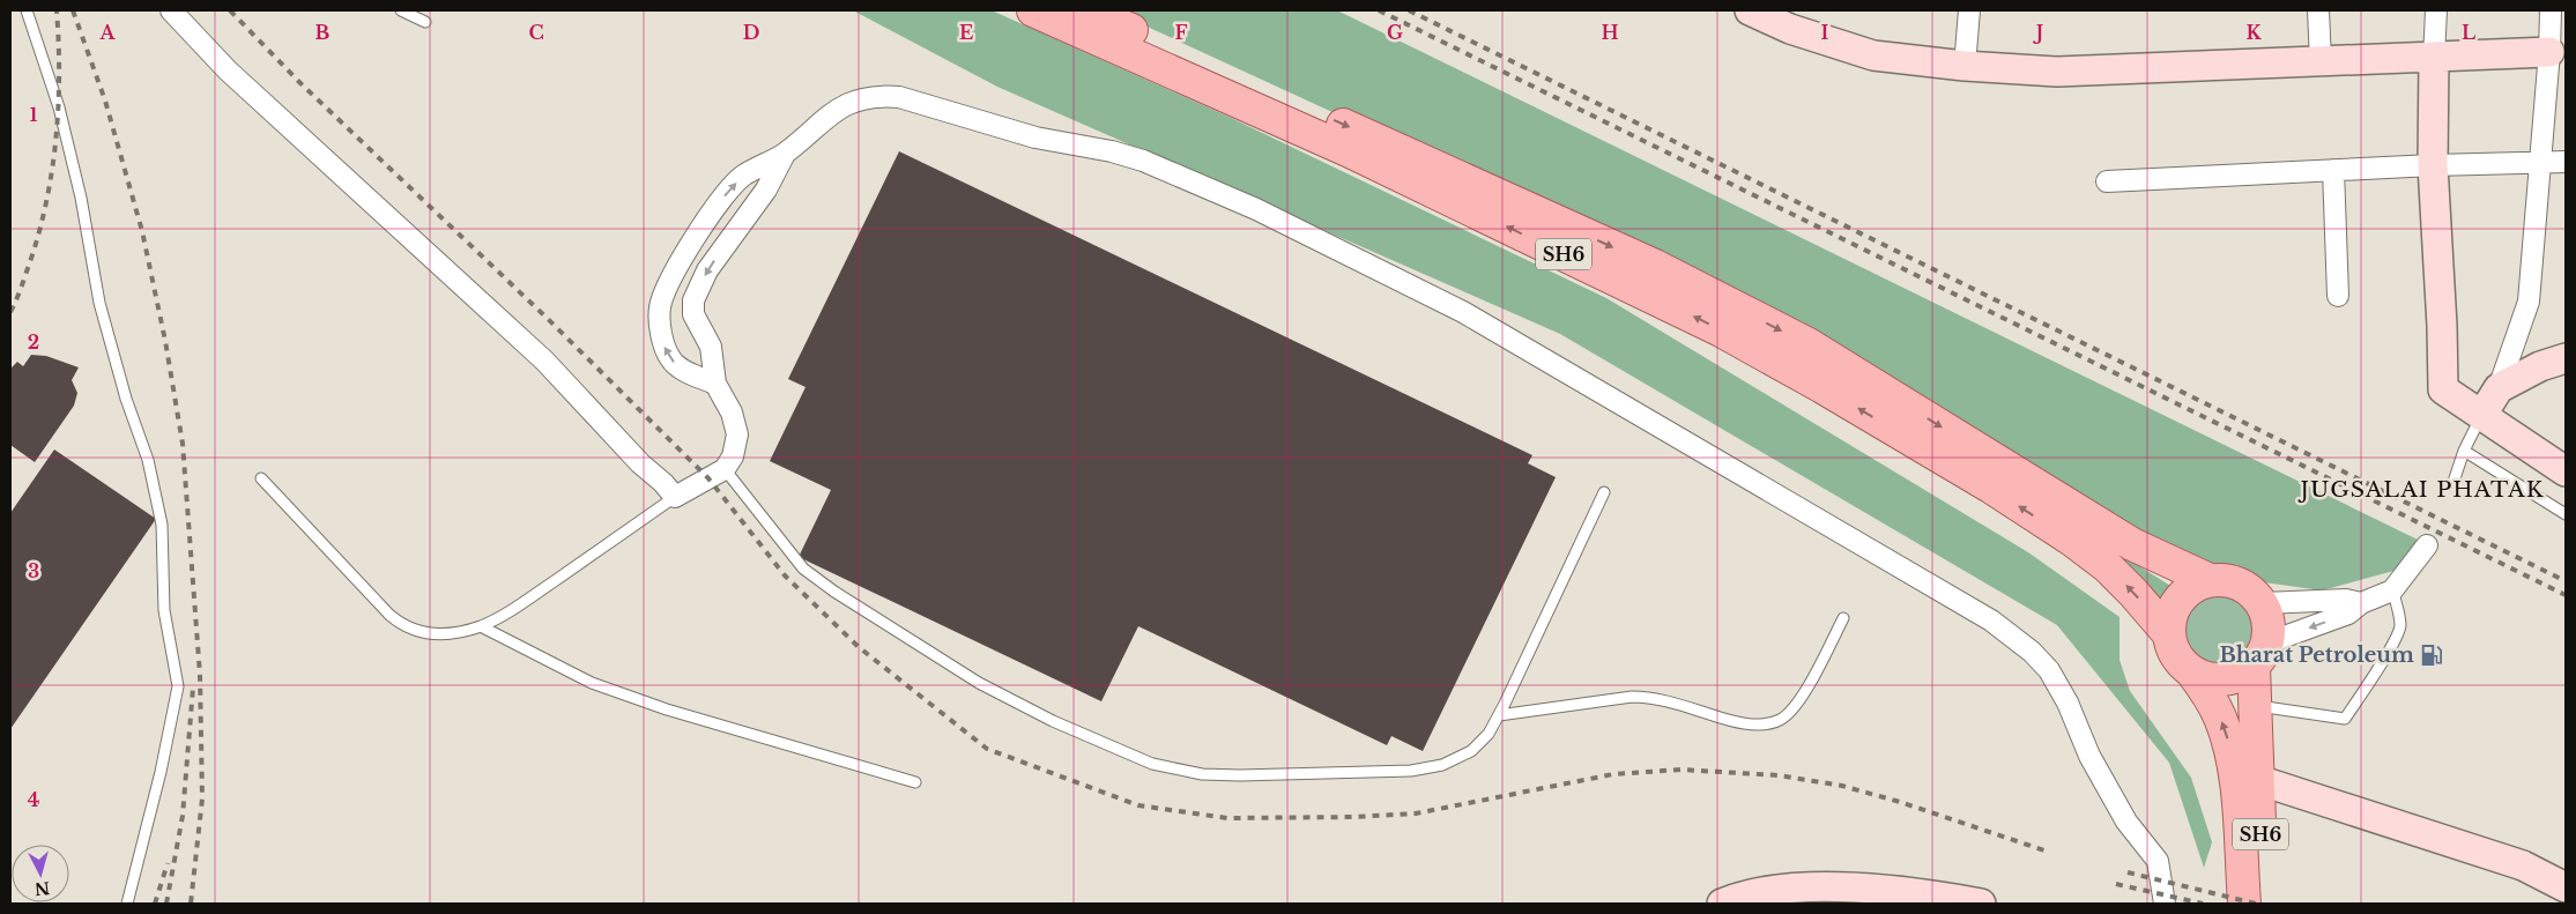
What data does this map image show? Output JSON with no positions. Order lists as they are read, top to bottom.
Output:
{
  "streets": {
    "main road": ["SH6"]
  },
  "districts": ["JUGSALAI PHATAK"],
  "places": {
    "fuel station": ["Bharat Petroleum"]
  },
  "north": "bottom",
  "grid": {
    "columns": [
      "A",
      "B",
      "C",
      "D",
      "E",
      "F",
      "G",
      "H",
      "I",
      "J",
      "K",
      "L"
    ],
    "rows": [
      "1",
      "2",
      "3",
      "4"
    ]
  }
}
